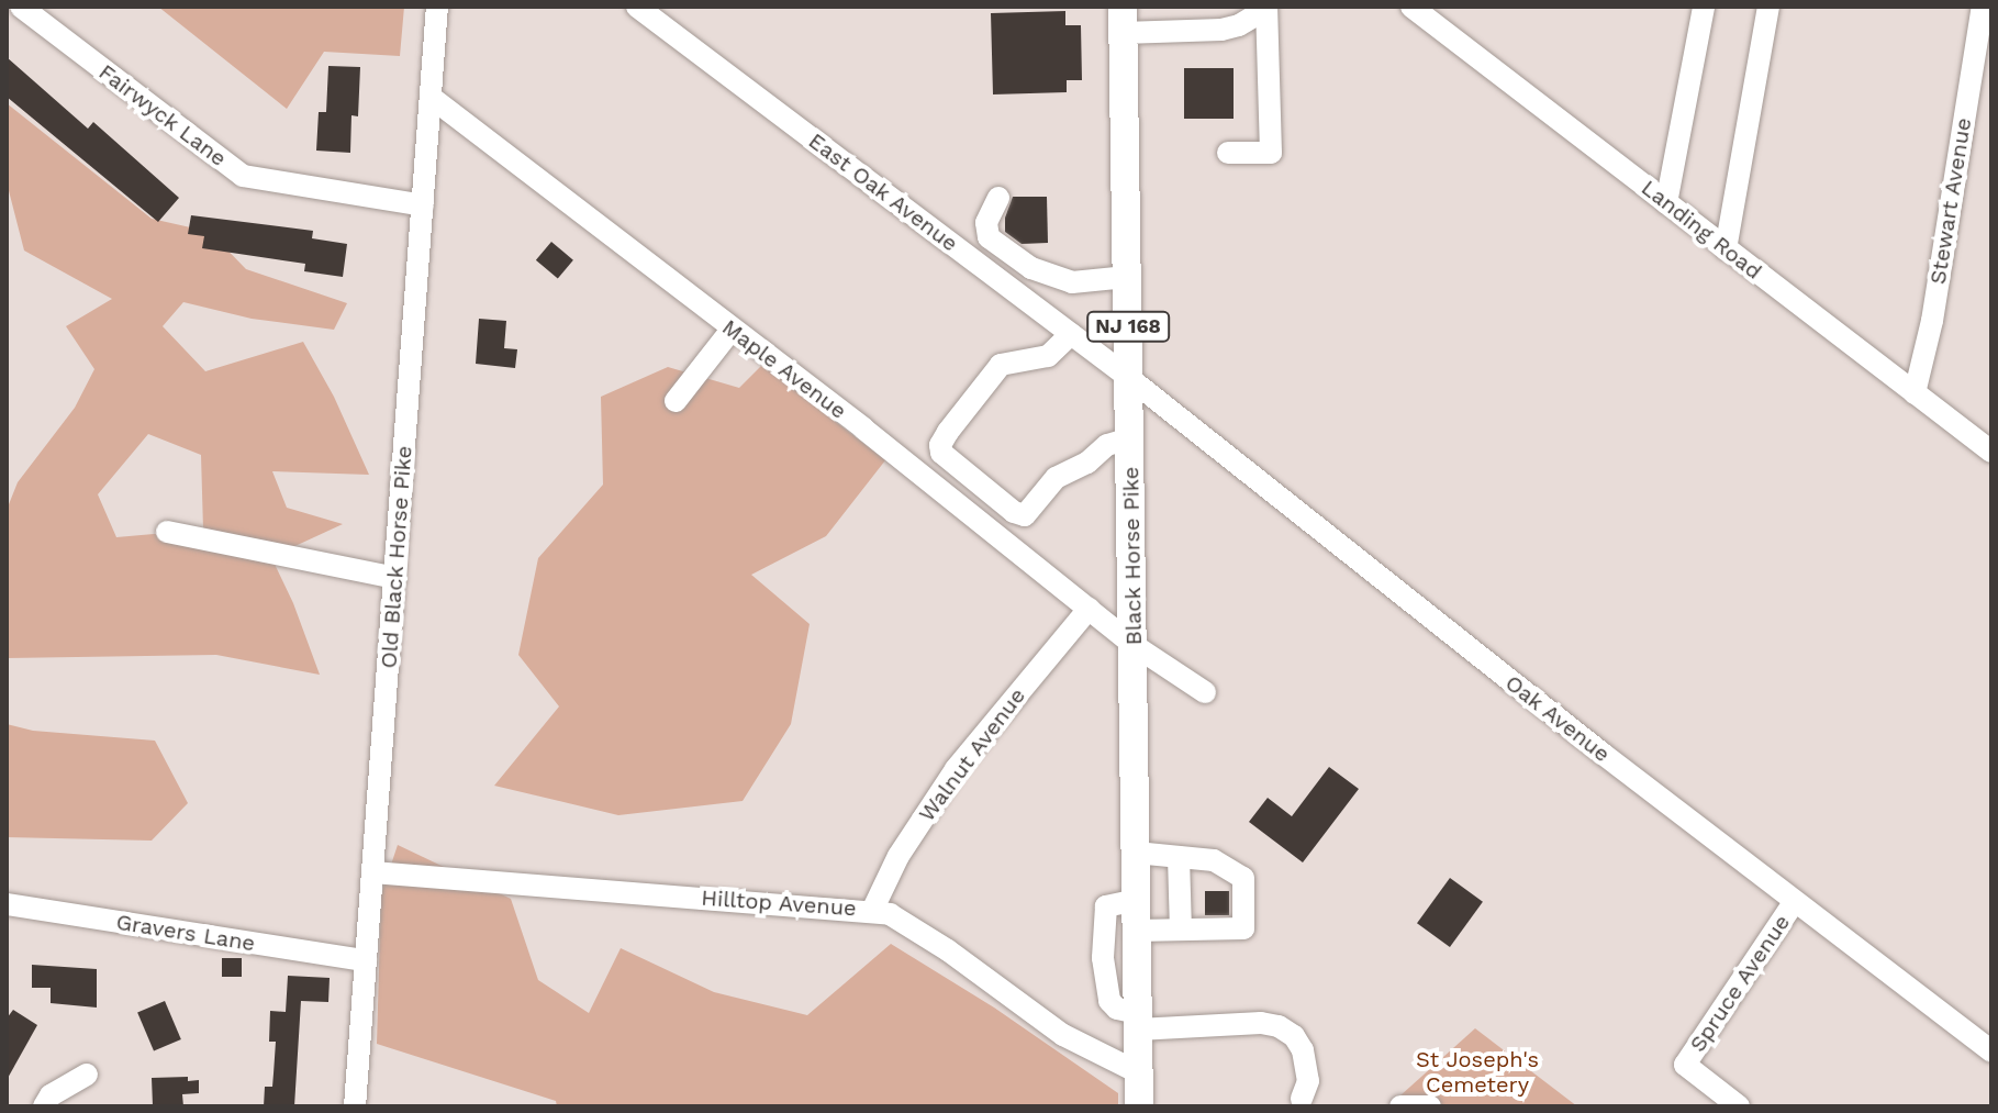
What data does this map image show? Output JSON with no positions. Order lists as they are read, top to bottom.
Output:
{
  "streets": {
    "main road": ["NJ 168", "Black Horse Pike"],
    "street": [
      "Fairwyck Lane",
      "East Oak Avenue",
      "Stewart Avenue",
      "Landing Road",
      "Maple Avenue",
      "Old Black Horse Pike",
      "Oak Avenue",
      "Walnut Avenue",
      "Hilltop Avenue",
      "Gravers Lane",
      "Spruce Avenue"
    ]
  },
  "crossings": [
    ["Fairwyck Lane", "Old Black Horse Pike"],
    ["East Oak Avenue", "Black Horse Pike"],
    ["East Oak Avenue", "Oak Avenue"],
    ["Stewart Avenue", "Landing Road"],
    ["Maple Avenue", "Black Horse Pike"],
    ["Maple Avenue", "Old Black Horse Pike"],
    ["Maple Avenue", "Walnut Avenue"],
    ["Black Horse Pike", "Oak Avenue"],
    ["Black Horse Pike", "Hilltop Avenue"],
    ["Old Black Horse Pike", "Hilltop Avenue"],
    ["Old Black Horse Pike", "Gravers Lane"],
    ["Oak Avenue", "Spruce Avenue"],
    ["Walnut Avenue", "Hilltop Avenue"]
  ],
  "parks": ["St Joseph's Cemetery"]
}
